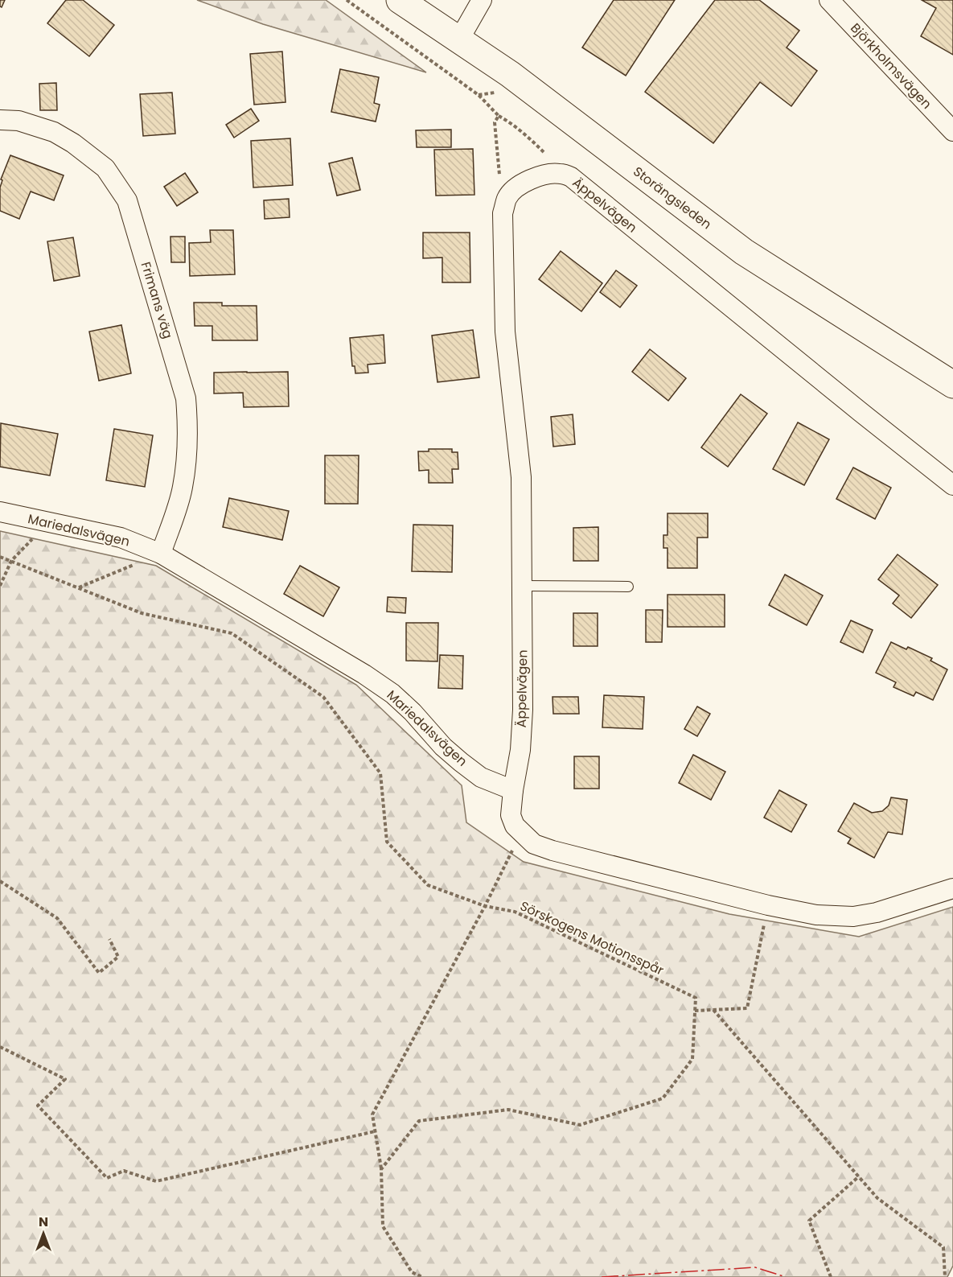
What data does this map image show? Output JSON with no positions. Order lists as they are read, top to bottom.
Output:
{
  "streets": {
    "main road": ["Storängsleden"],
    "street": [
      "Björkholmsvägen",
      "Äppelvägen",
      "Frimans väg",
      "Mariedalsvägen"
    ],
    "path": ["Sörskogens Motionsspår"]
  },
  "crossings": [
    ["Äppelvägen", "Mariedalsvägen"],
    ["Frimans väg", "Mariedalsvägen"]
  ],
  "north": "top"
}
